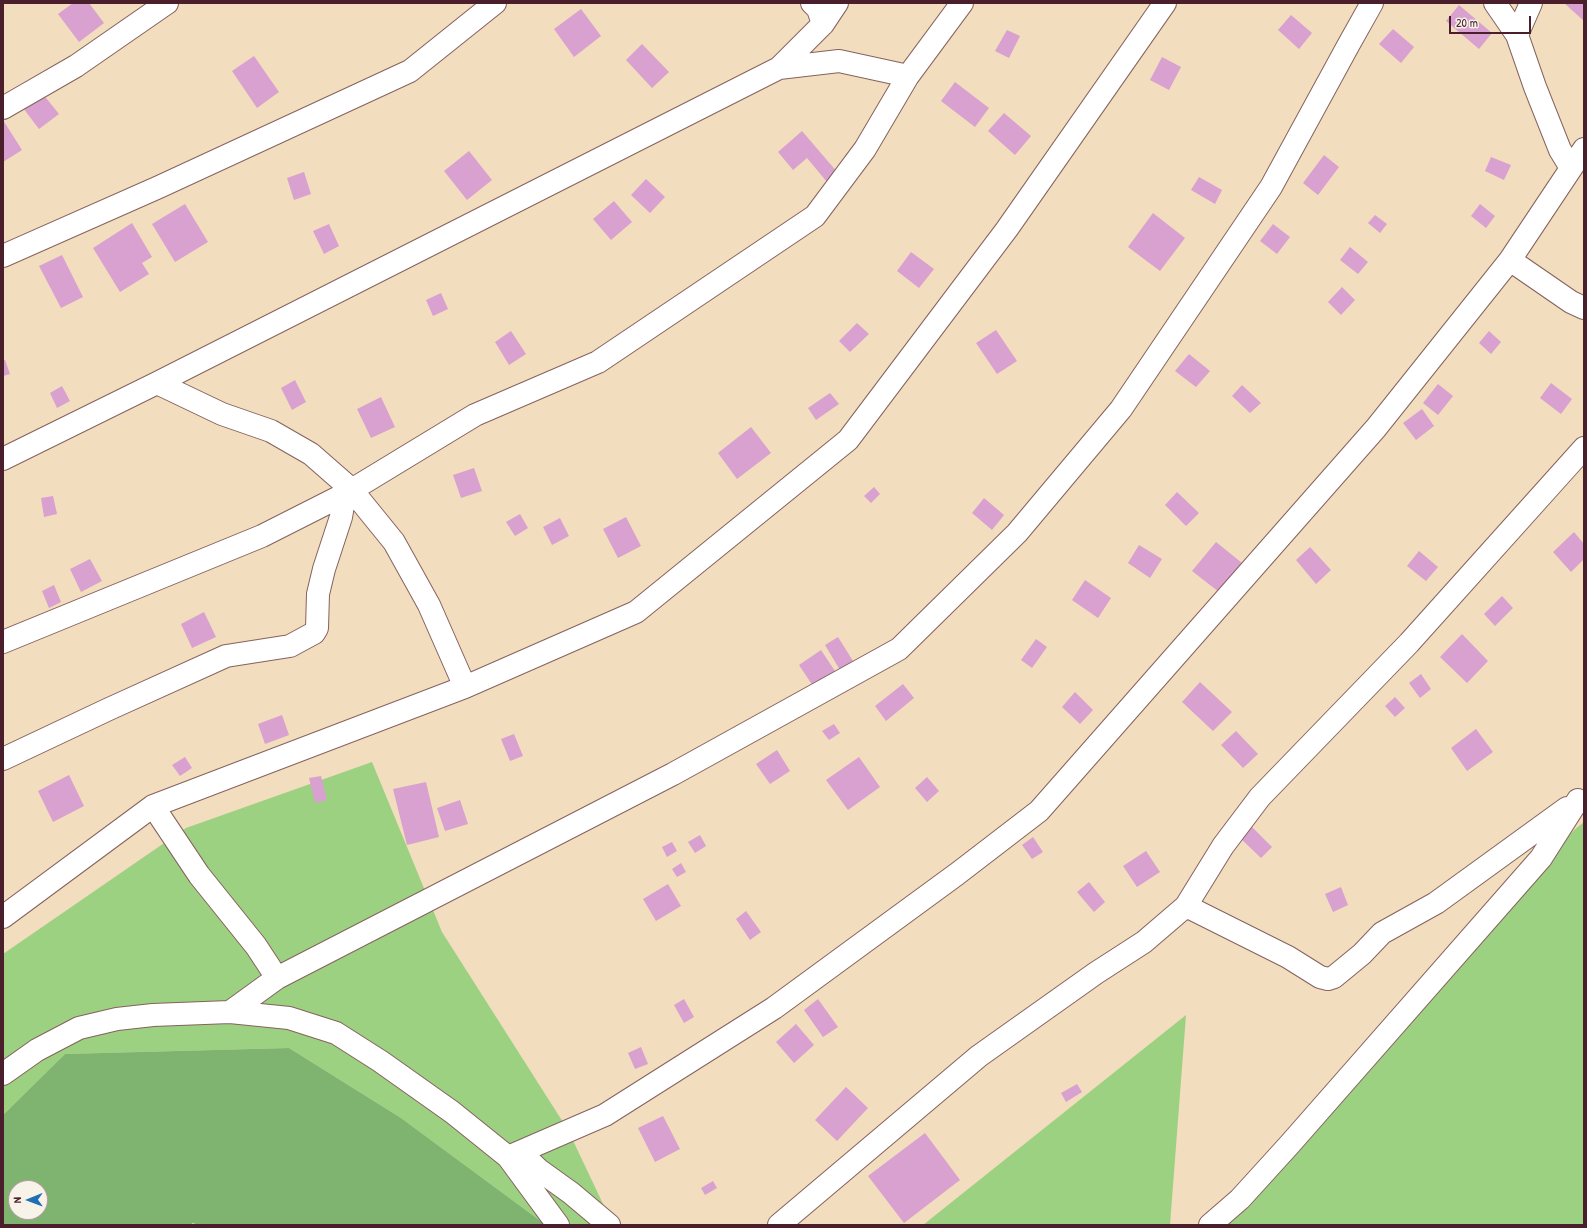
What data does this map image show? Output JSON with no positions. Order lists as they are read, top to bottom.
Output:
{
  "scale_bar": "20 m",
  "north": "left"
}
